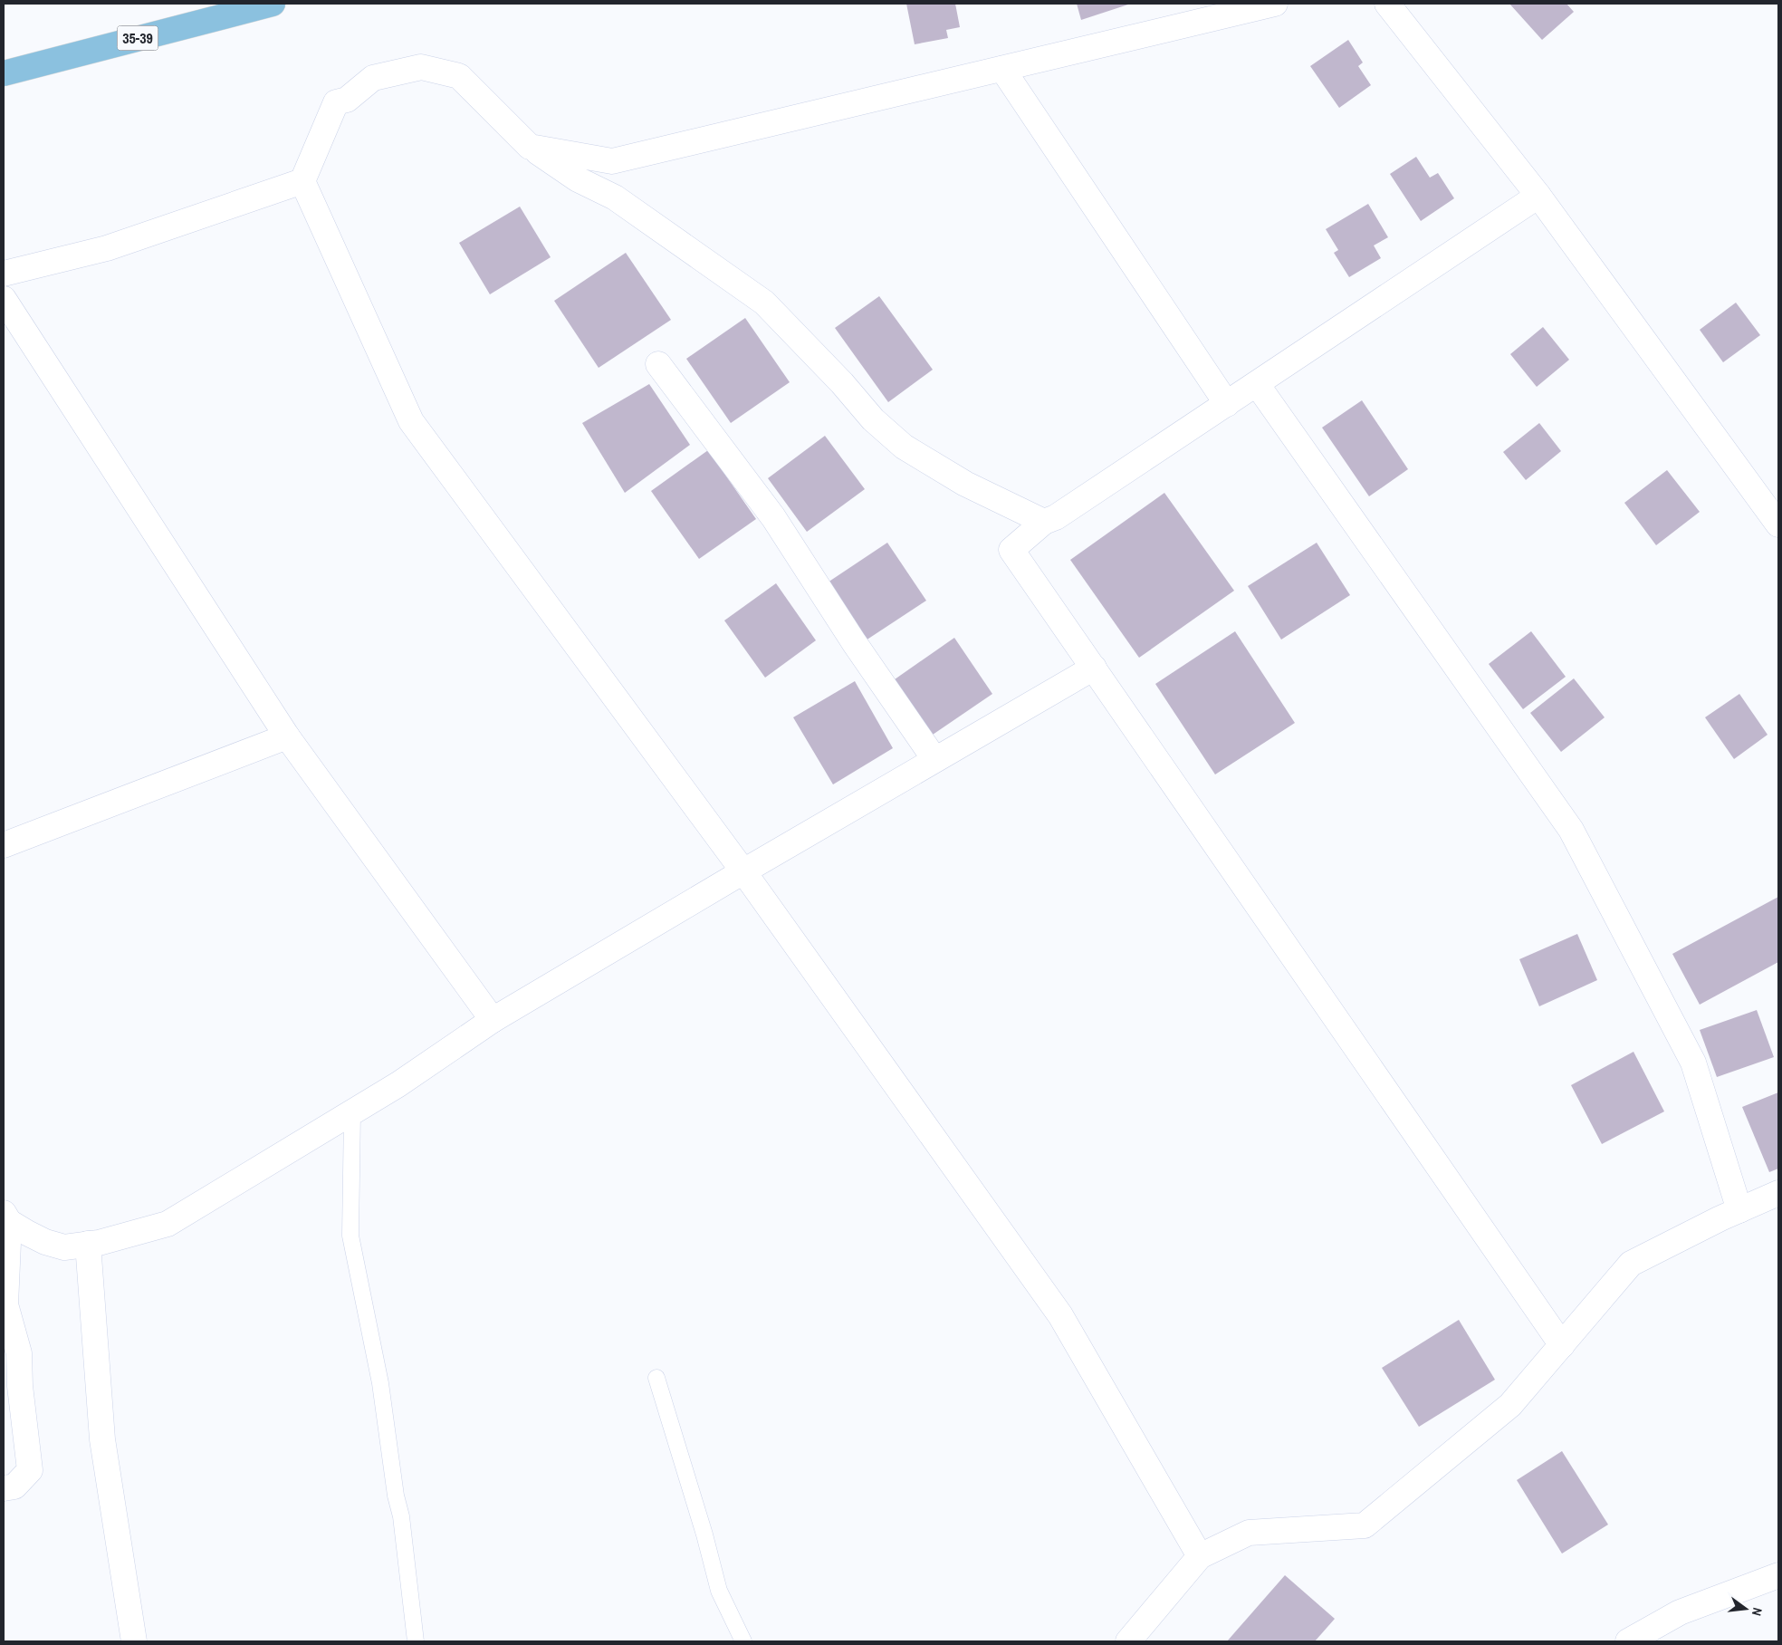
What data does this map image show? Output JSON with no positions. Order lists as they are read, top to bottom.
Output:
{
  "streets": {
    "main road": ["35-39"]
  },
  "north": "right"
}
